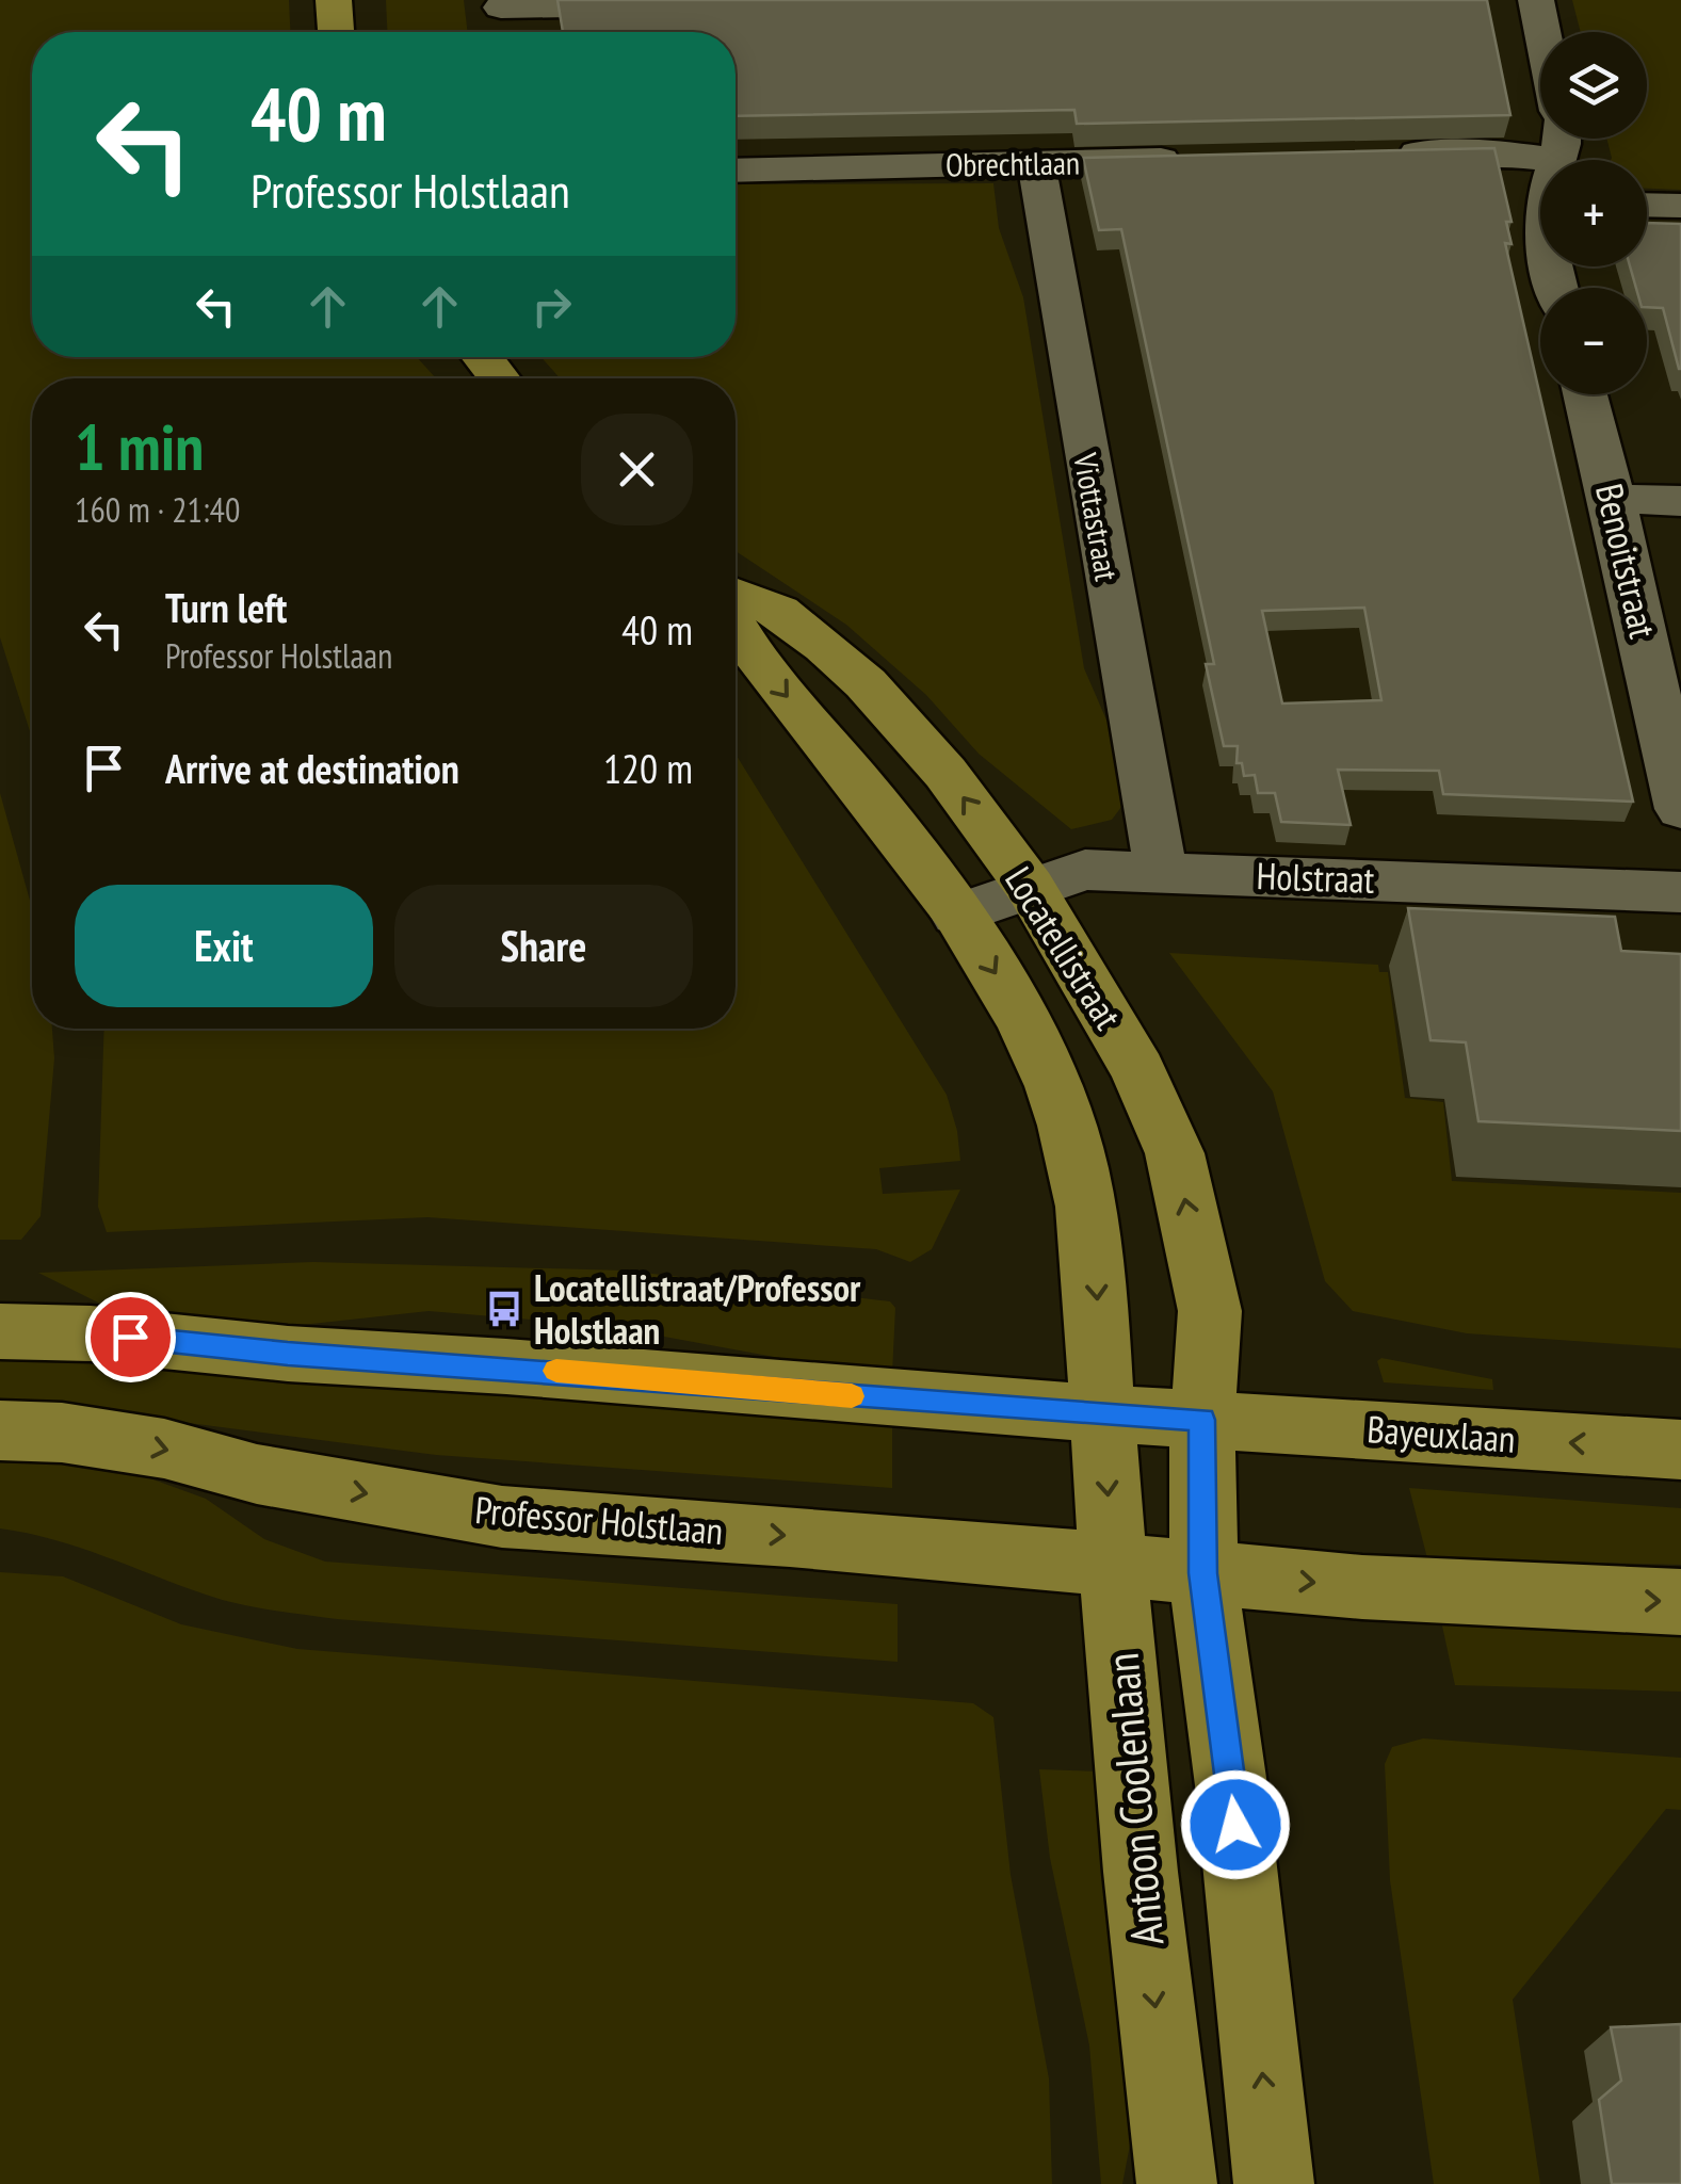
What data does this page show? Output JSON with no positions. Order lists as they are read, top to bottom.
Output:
{
  "streets": {
    "main road": [
      "Locatellistraat",
      "Bayeuxlaan",
      "Professor Holstlaan",
      "Antoon Coolenlaan"
    ],
    "street": [
      "Obrechtlaan",
      "Viottastraat",
      "Benoitstraat",
      "Holstraat"
    ]
  },
  "crossings": [
    ["Obrechtlaan", "Viottastraat"],
    ["Viottastraat", "Holstraat"],
    ["Holstraat", "Locatellistraat"],
    ["Locatellistraat", "Bayeuxlaan"],
    ["Locatellistraat", "Antoon Coolenlaan"],
    ["Professor Holstlaan", "Antoon Coolenlaan"]
  ],
  "places": {
    "bus stop": ["Locatellistraat/Professor Holstlaan"]
  },
  "page": {
    "map_buttons": ["+", "−"],
    "turn": ["40 m", "Professor Holstlaan"],
    "heading": ["1 min", "160 m · 21:40"],
    "list": [
      {
        "name": "Turn left",
        "note": "Professor Holstlaan",
        "value": "40 m"
      },
      {
        "name": "Arrive at destination",
        "value": "120 m"
      }
    ],
    "buttons": ["Exit", "Share"]
  }
}
